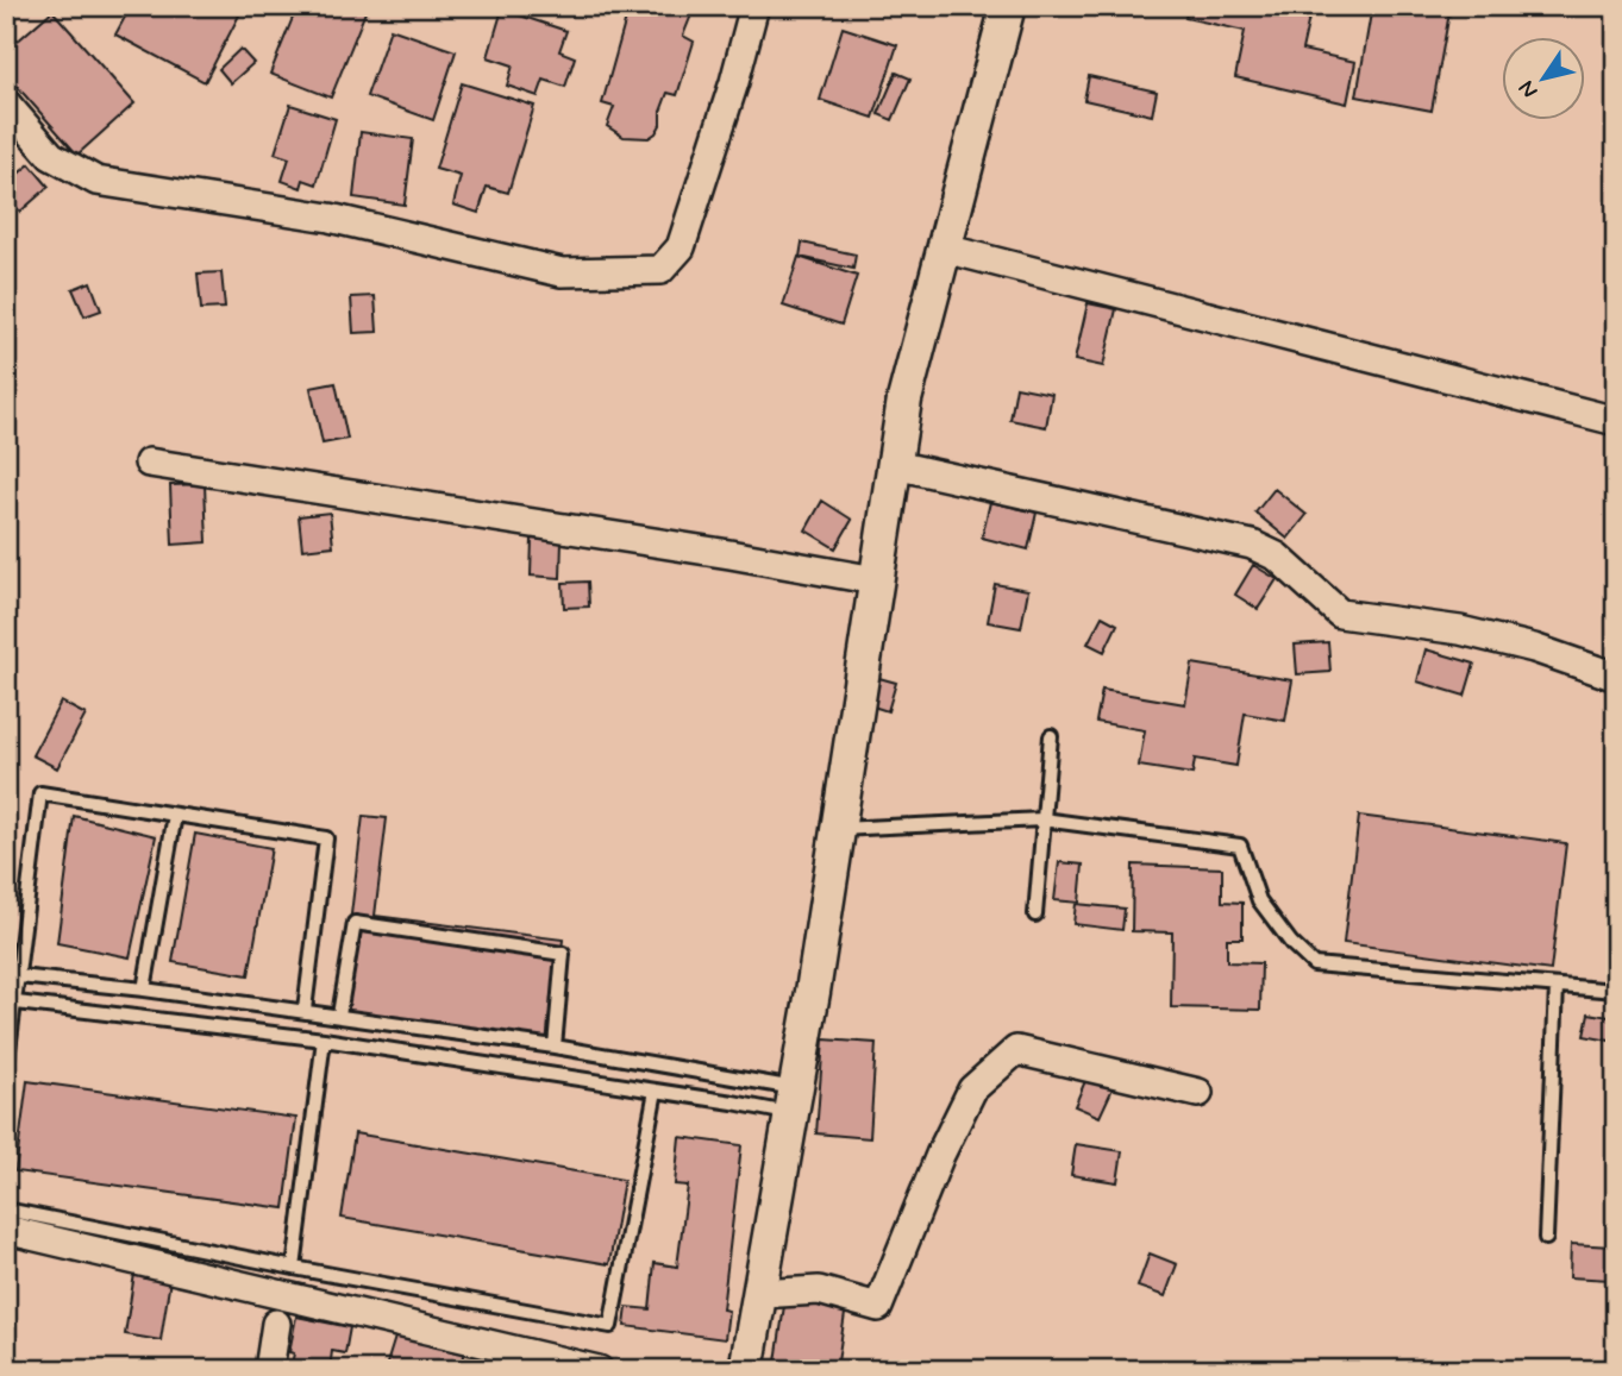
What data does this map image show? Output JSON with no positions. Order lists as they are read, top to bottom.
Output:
{
  "north": "bottom left"
}
